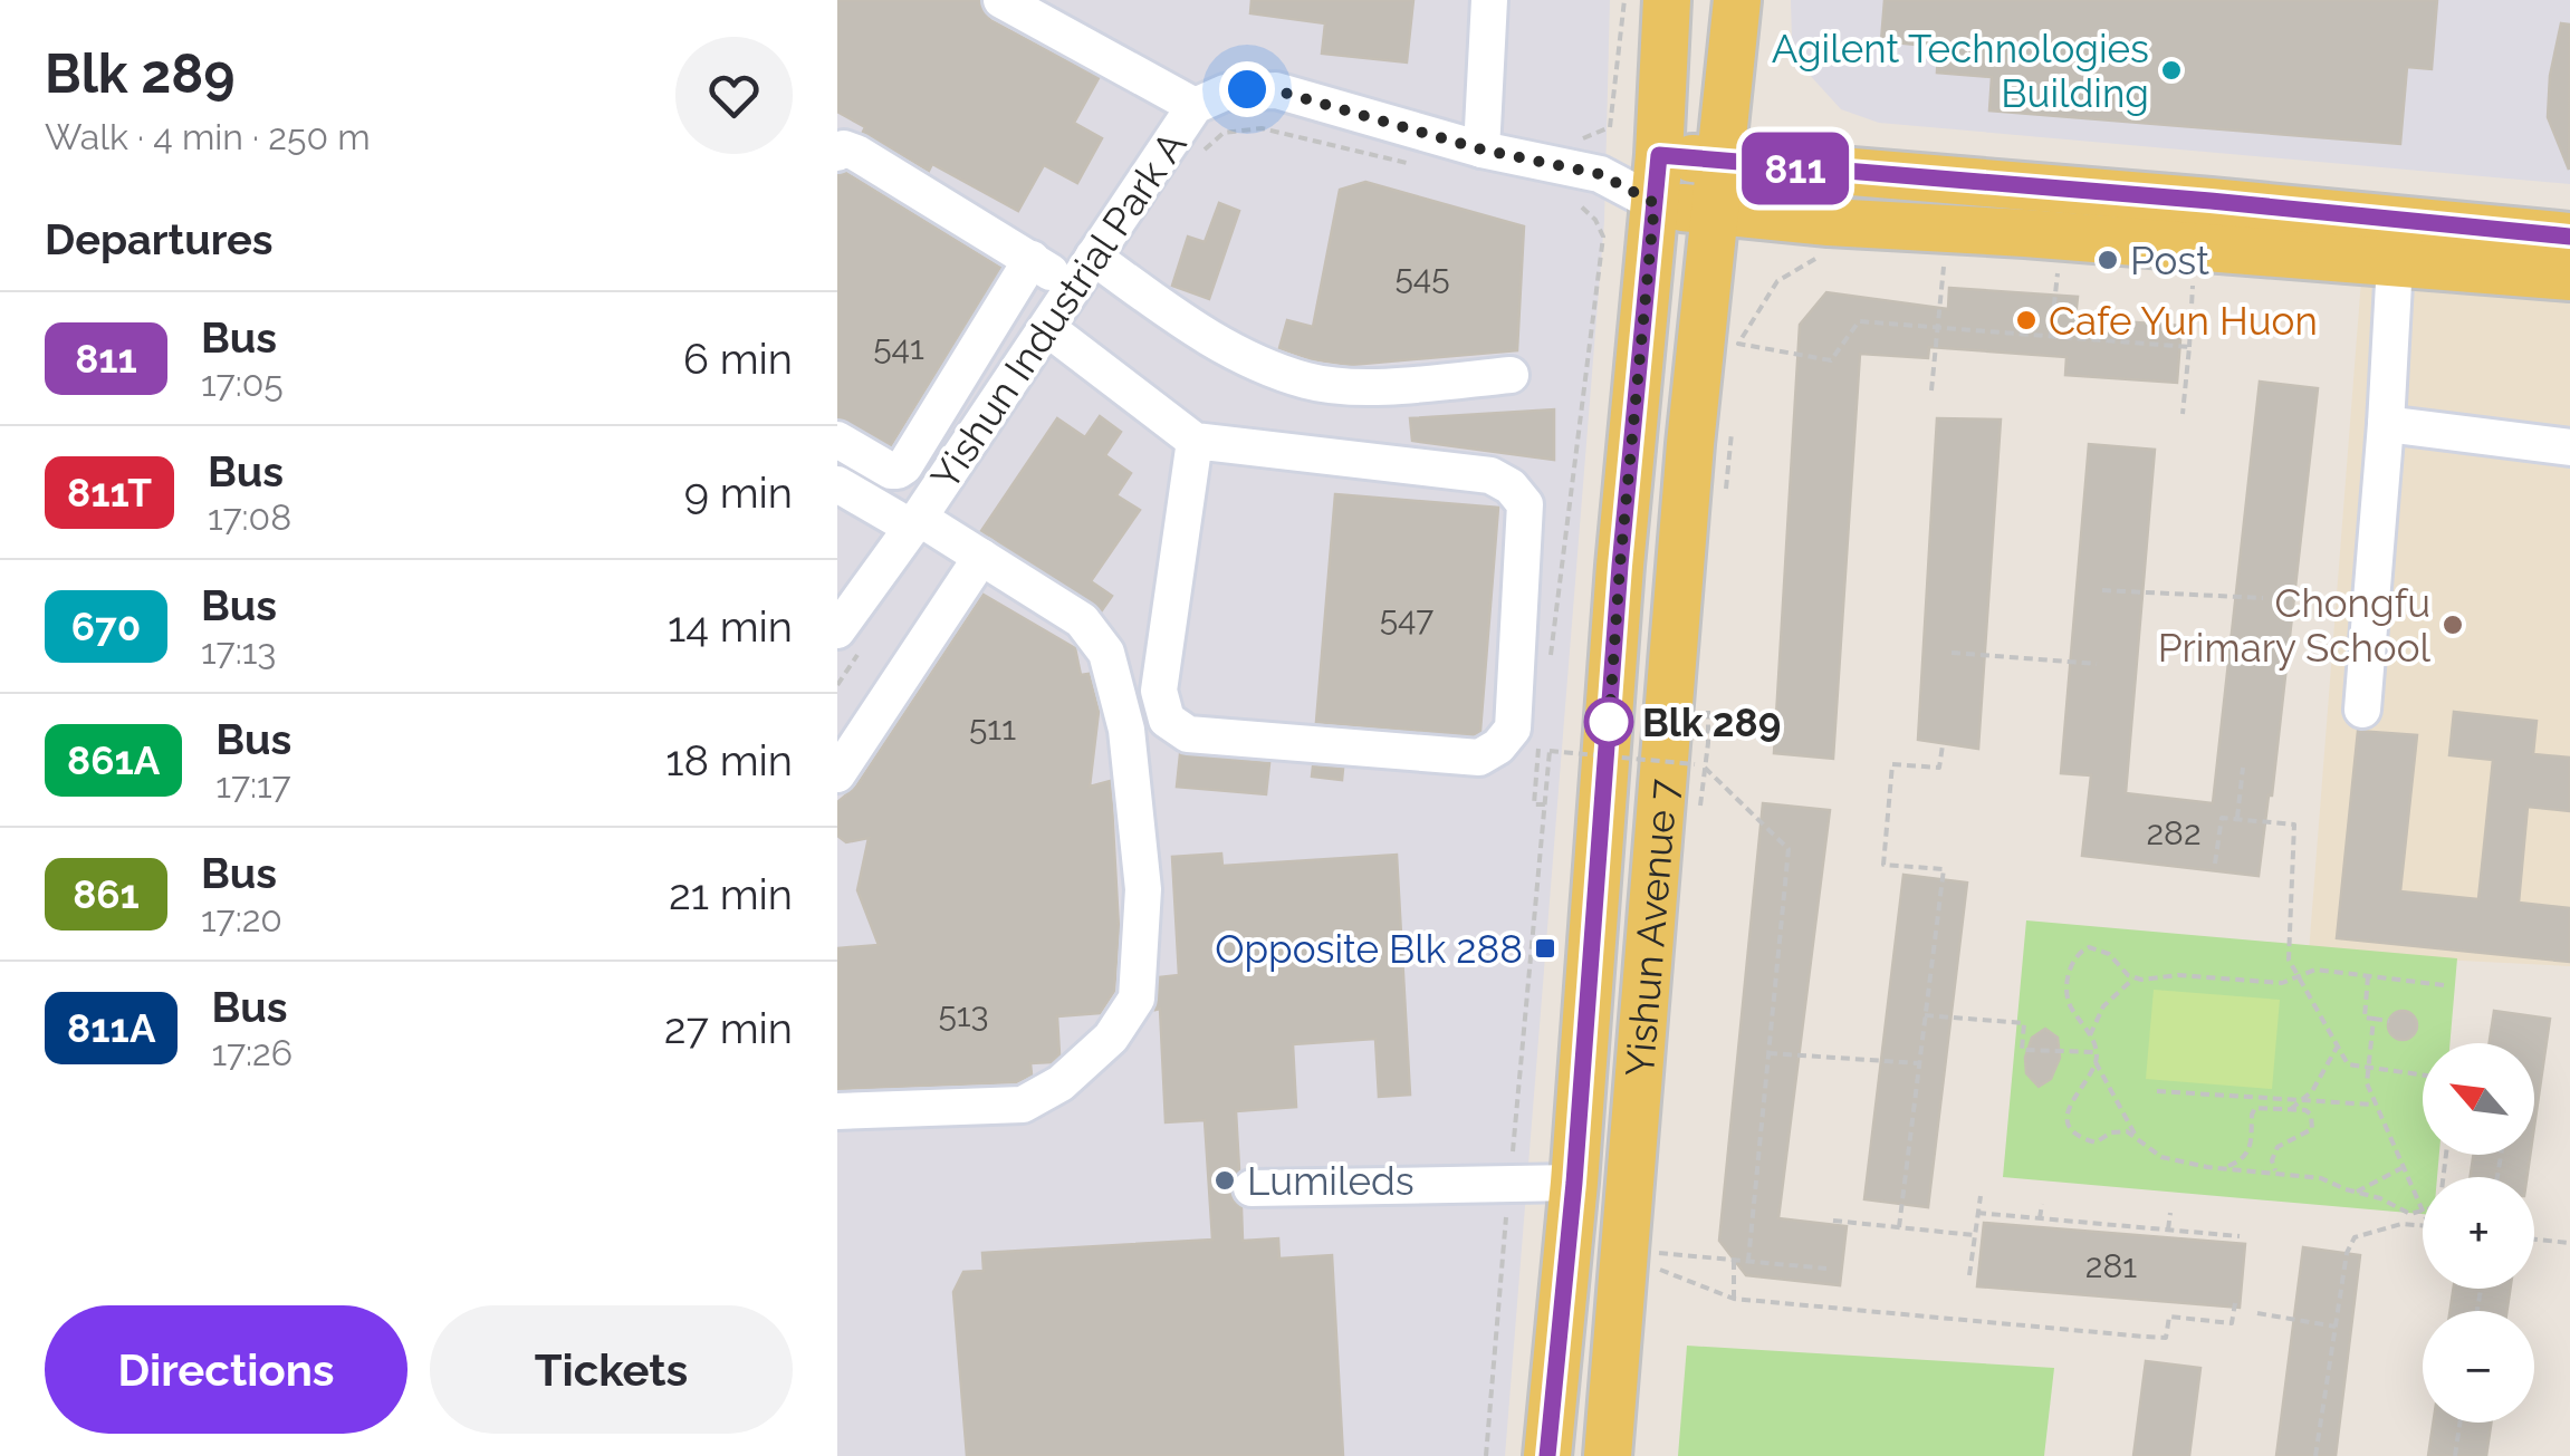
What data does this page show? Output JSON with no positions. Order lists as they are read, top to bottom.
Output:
{
  "streets": {
    "main road": ["Yishun Avenue 7"],
    "street": ["Yishun Industrial Park A"]
  },
  "crossings": [
    ["Yishun Industrial Park A", "Yishun Avenue 7"]
  ],
  "places": {
    "other": [
      "Agilent Technologies Building",
      "Post",
      "Cafe Yun Huon",
      "Chongfu Primary School",
      "Blk 289",
      "Lumileds"
    ],
    "transit": ["Opposite Blk 288"]
  },
  "lines": ["bus line 811"],
  "house_numbers": [
    "545",
    "541",
    "547",
    "511",
    "282",
    "513",
    "281"
  ],
  "north": "top left",
  "page": {
    "heading": [
      ["Blk 289", "Walk · 4 min · 250 m"],
      "Departures"
    ],
    "on_map": "811",
    "list": [
      {
        "mark": "811",
        "name": "Bus",
        "note": "17:05",
        "value": "6 min"
      },
      {
        "mark": "811T",
        "name": "Bus",
        "note": "17:08",
        "value": "9 min"
      },
      {
        "mark": "670",
        "name": "Bus",
        "note": "17:13",
        "value": "14 min"
      },
      {
        "mark": "861A",
        "name": "Bus",
        "note": "17:17",
        "value": "18 min"
      },
      {
        "mark": "861",
        "name": "Bus",
        "note": "17:20",
        "value": "21 min"
      },
      {
        "mark": "811A",
        "name": "Bus",
        "note": "17:26",
        "value": "27 min"
      }
    ],
    "map_buttons": ["+", "−"],
    "buttons": ["Directions", "Tickets"]
  }
}
